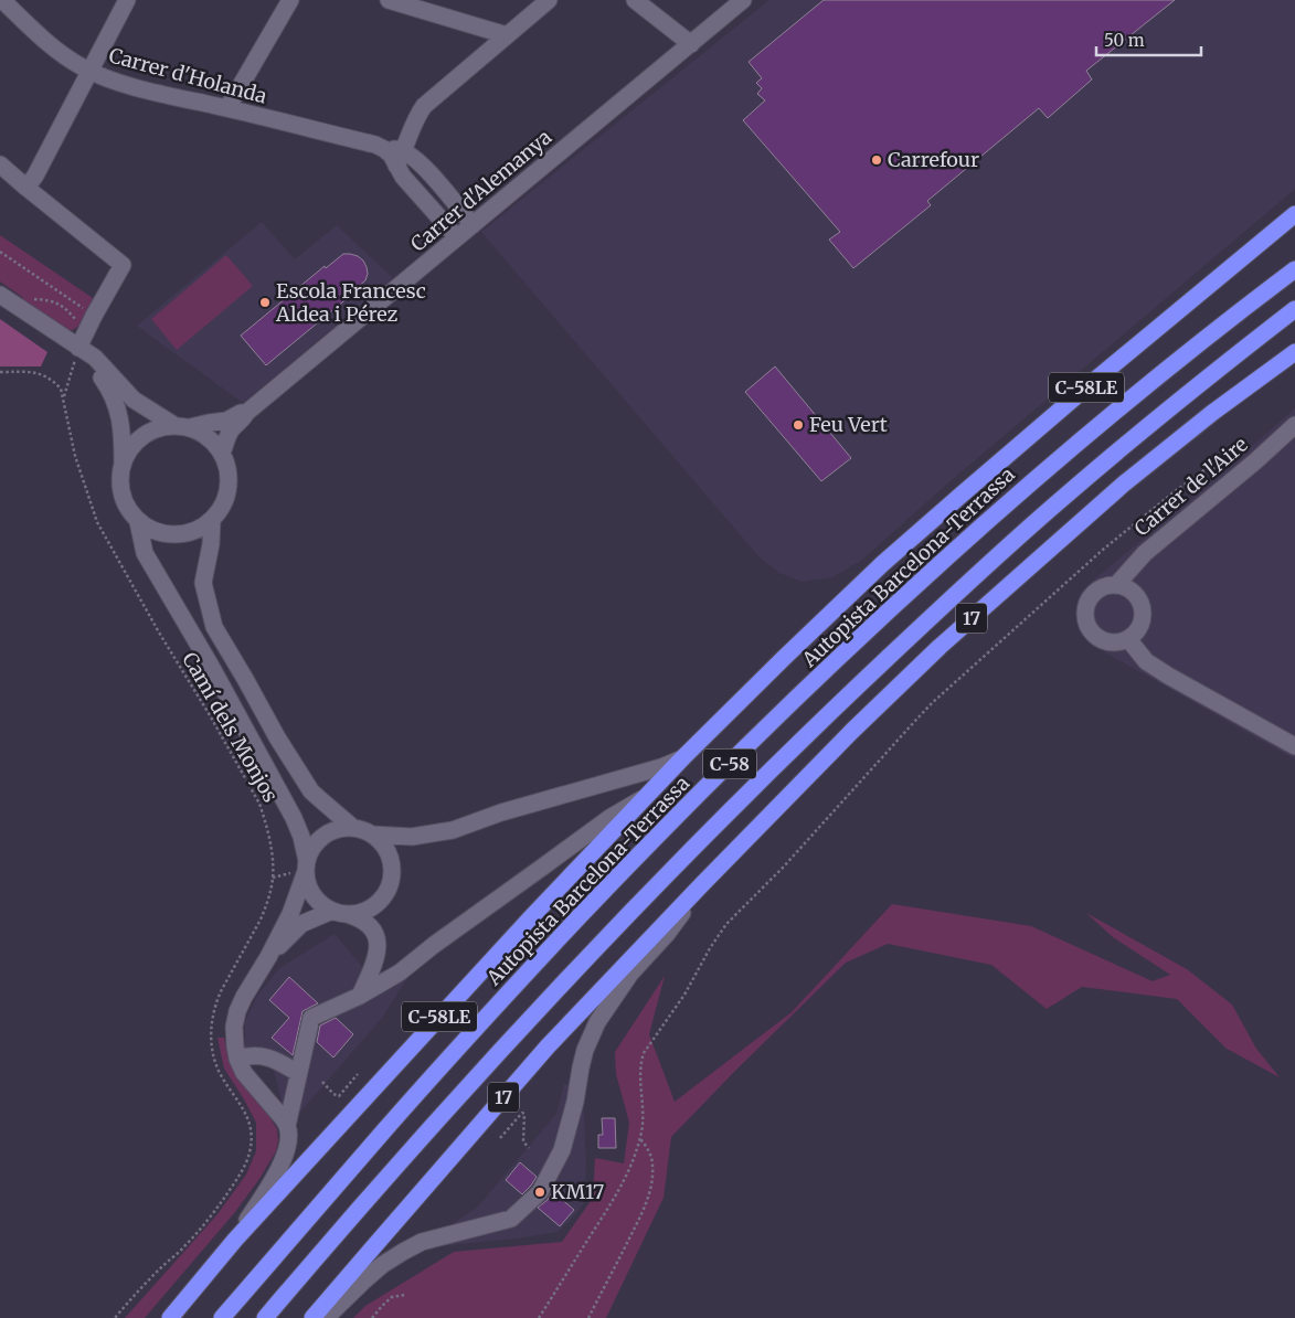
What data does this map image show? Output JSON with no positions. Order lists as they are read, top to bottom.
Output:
{
  "streets": {
    "highway": [
      "C-58LE",
      "Autopista Barcelona-Terrassa",
      "17",
      "C-58"
    ],
    "street": ["Carrer d'Holanda", "Carrer d'Alemanya", "Carrer de l'Aire"],
    "path": ["Camí dels Monjos"]
  },
  "crossings": [
    ["Carrer d'Holanda", "Carrer d'Alemanya"]
  ],
  "places": [
    "Carrefour",
    "Escola Francesc Aldea i Pérez",
    "Feu Vert",
    "KM17"
  ],
  "scale_bar": "50 m"
}
